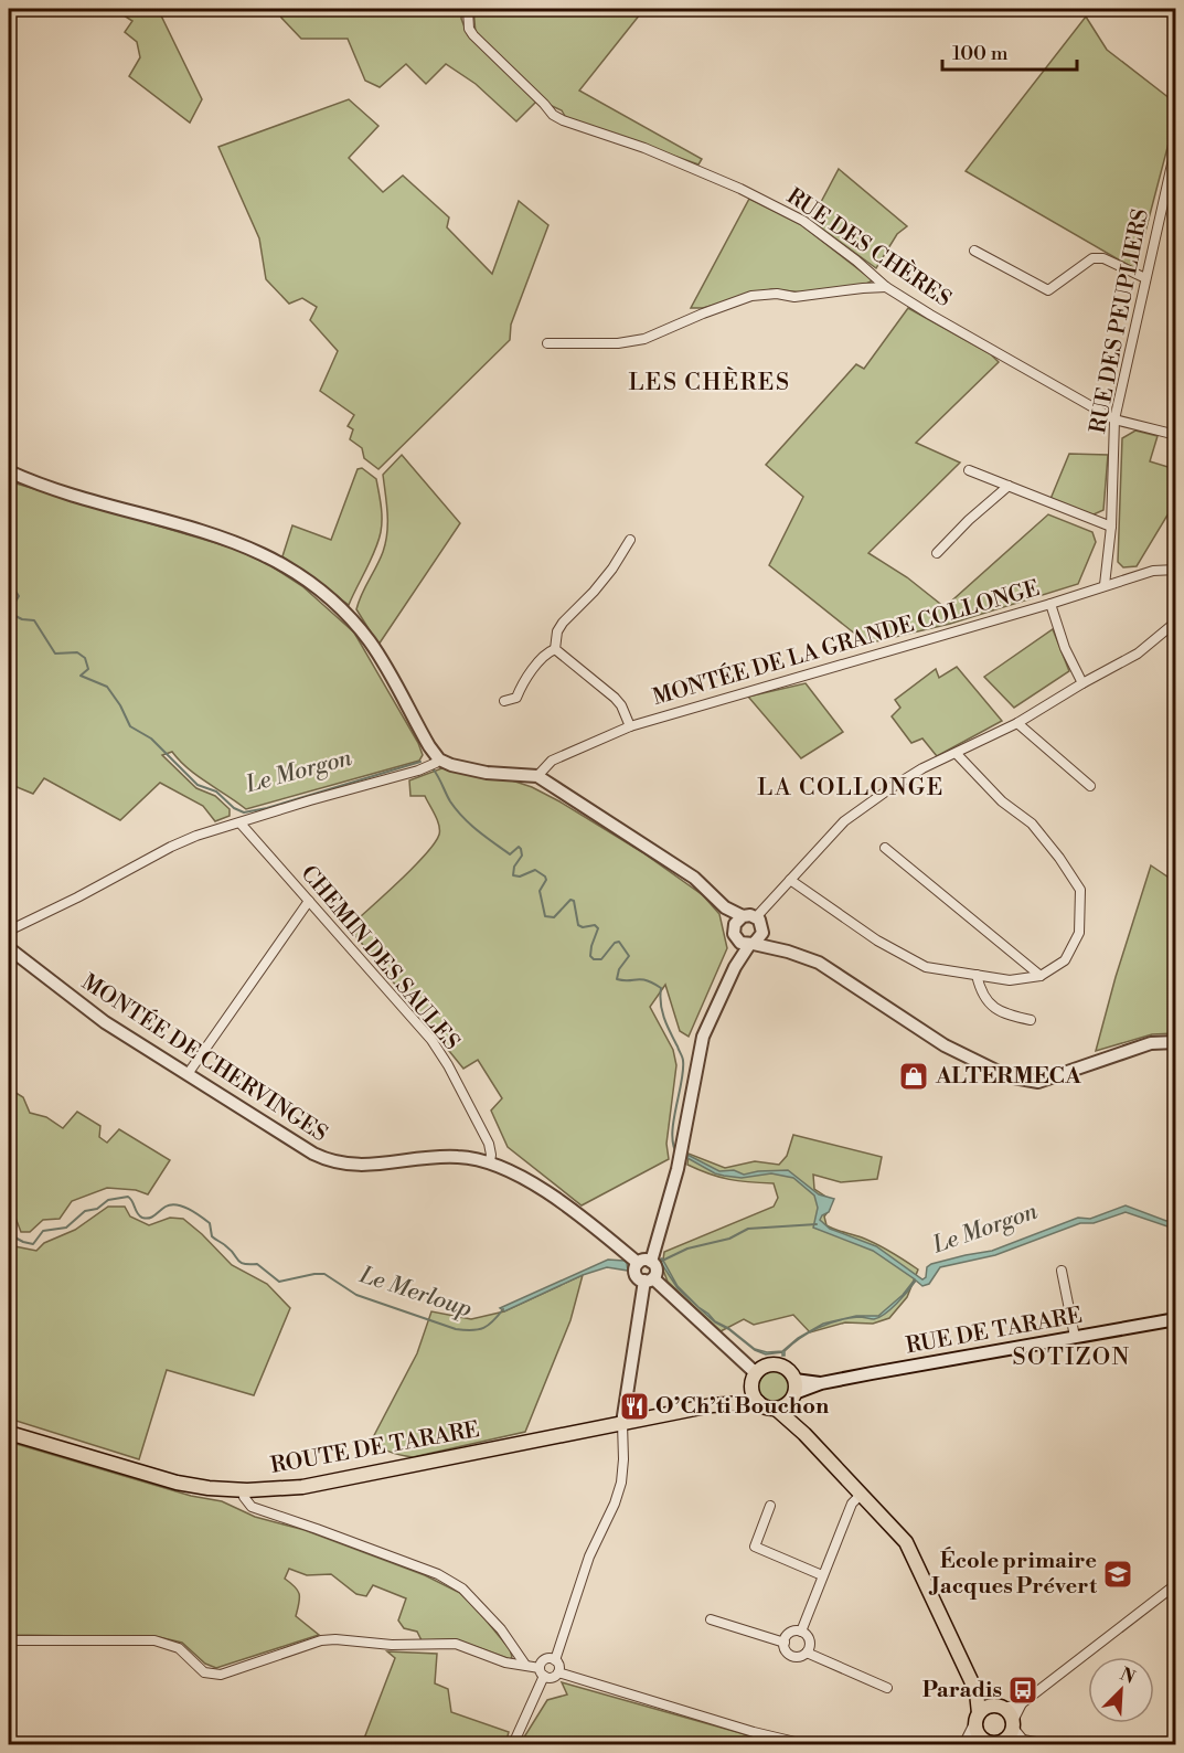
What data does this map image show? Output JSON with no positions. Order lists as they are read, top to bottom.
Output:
{
  "streets": {
    "main road": ["ROUTE DE TARARE"],
    "street": [
      "RUE DES CHÈRES",
      "RUE DES PEUPLIERS",
      "MONTÉE DE LA GRANDE COLLONGE",
      "CHEMIN DES SAULES",
      "MONTÉE DE CHERVINGES",
      "RUE DE TARARE"
    ]
  },
  "crossings": [
    ["RUE DES CHÈRES", "RUE DES PEUPLIERS"],
    ["RUE DES PEUPLIERS", "MONTÉE DE LA GRANDE COLLONGE"],
    ["CHEMIN DES SAULES", "MONTÉE DE CHERVINGES"],
    ["RUE DE TARARE", "ROUTE DE TARARE"]
  ],
  "districts": ["LES CHÈRES", "LA COLLONGE", "SOTIZON"],
  "water": ["Le Morgon", "Le Merloup"],
  "places": {
    "shop": ["ALTERMECA"],
    "restaurant": ["O’Ch’ti Bouchon"],
    "school or university": ["École primaire Jacques Prévert"],
    "bus stop": ["Paradis"]
  },
  "scale_bar": "100 m",
  "north": "top right"
}
